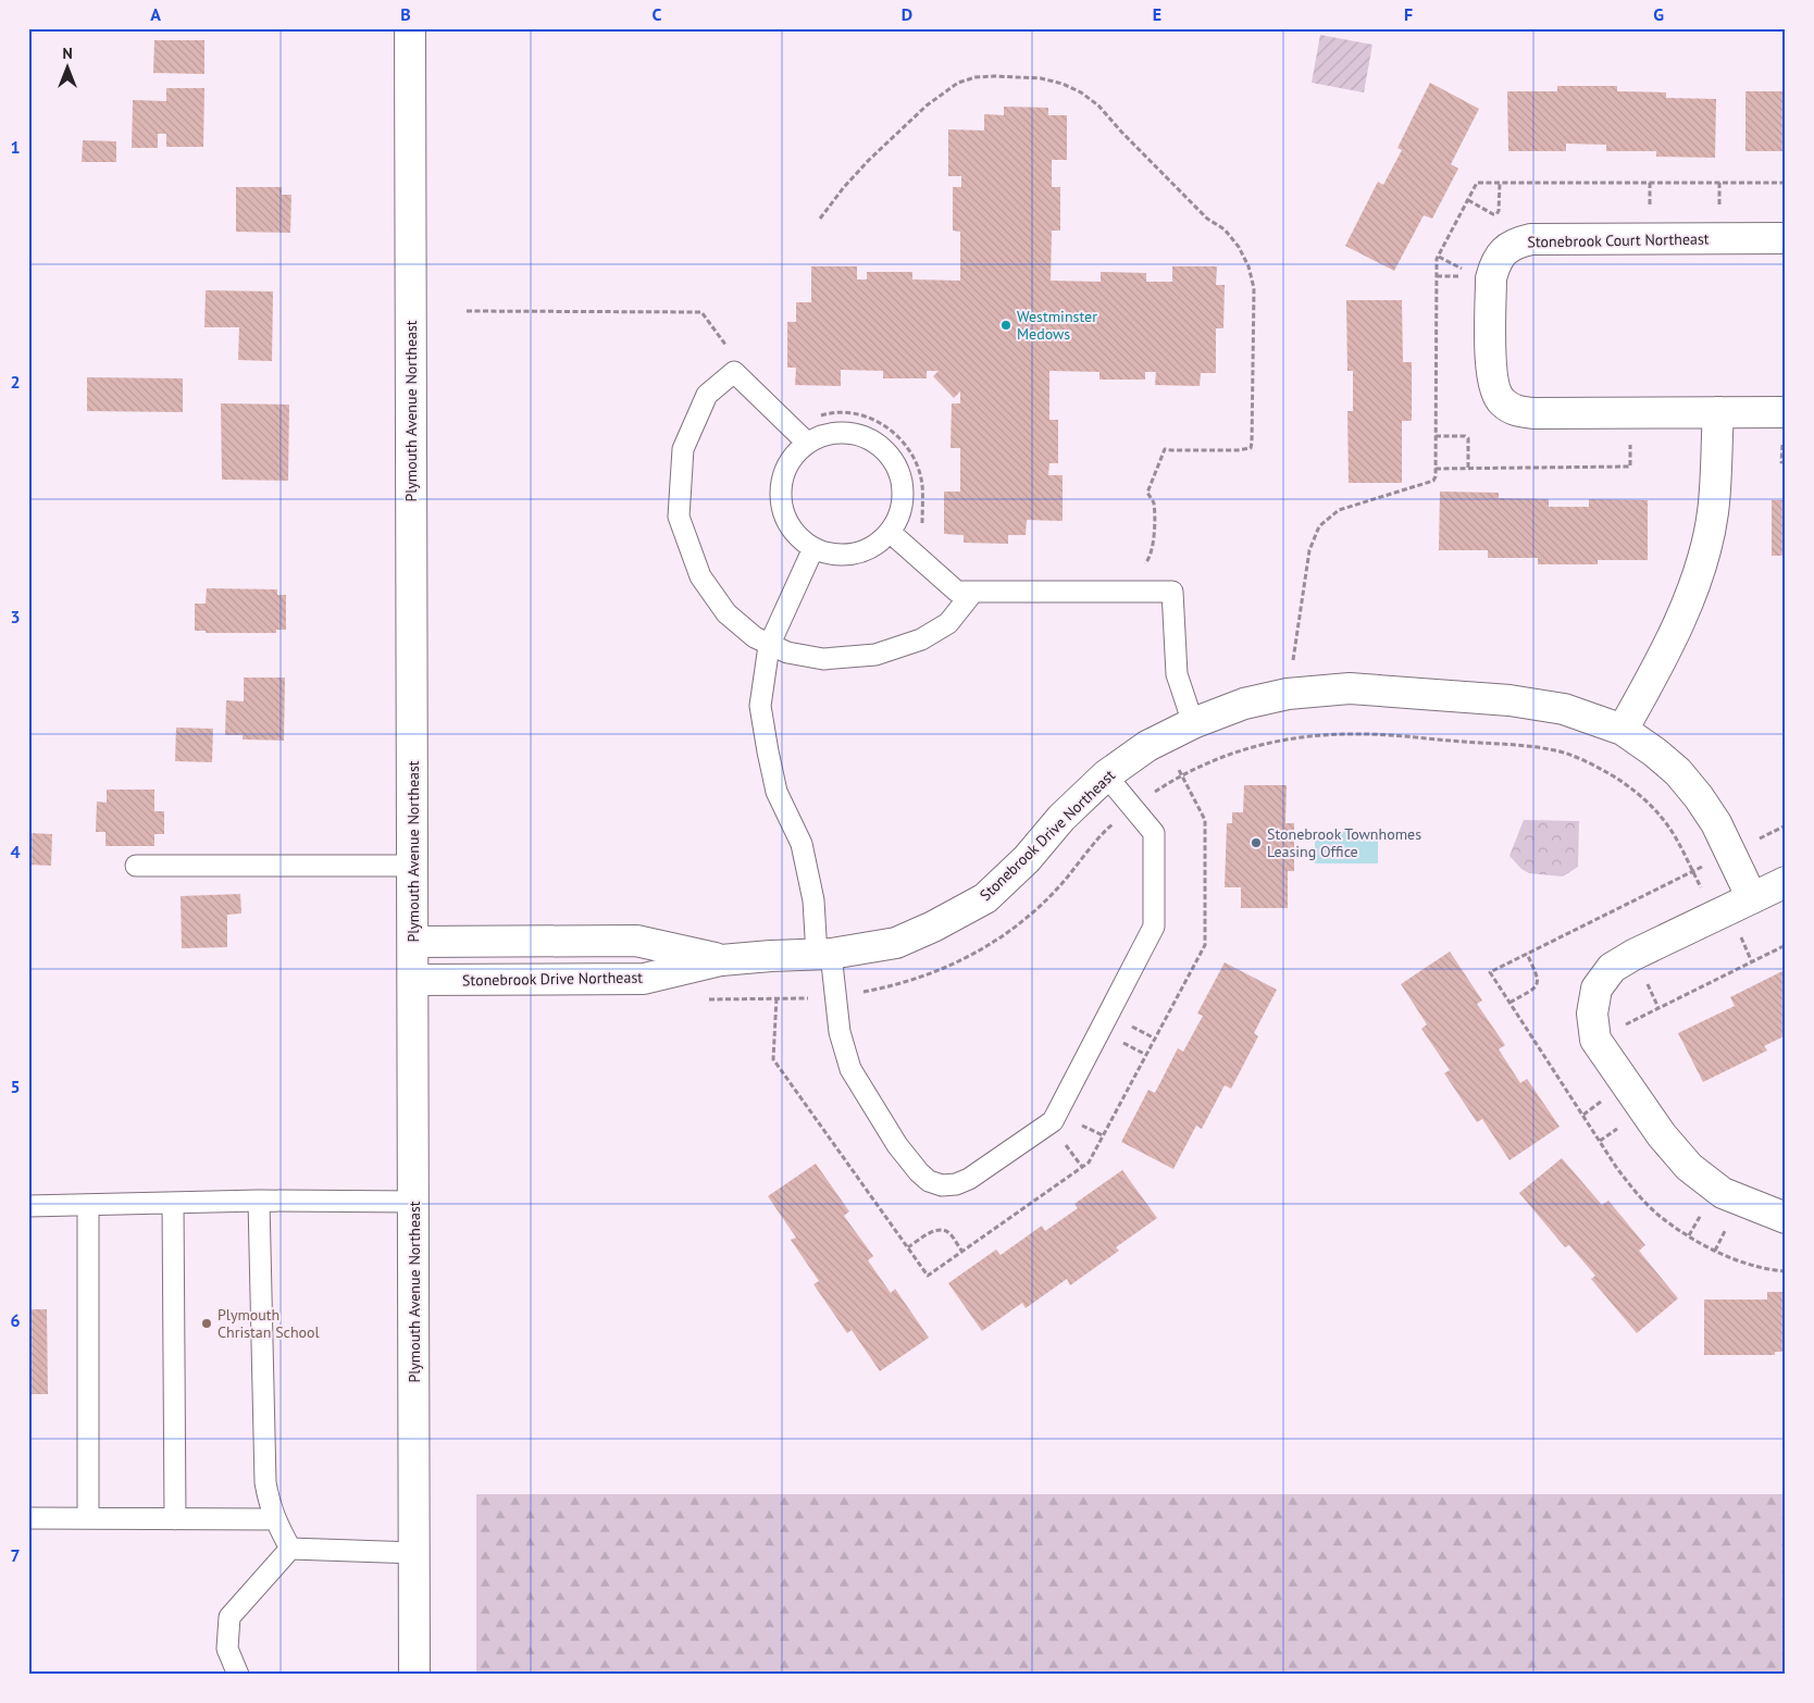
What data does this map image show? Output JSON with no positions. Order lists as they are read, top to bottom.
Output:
{
  "streets": {
    "street": ["Stonebrook Court Northeast", "Plymouth Avenue Northeast", "Stonebrook Drive Northeast"]
  },
  "crossings": [
    ["Plymouth Avenue Northeast", "Stonebrook Drive Northeast"]
  ],
  "places": ["Westminster Medows", "Stonebrook Townhomes Leasing Office", "Plymouth Christan School"],
  "north": "top",
  "grid": {
    "columns": [
      "A",
      "B",
      "C",
      "D",
      "E",
      "F",
      "G"
    ],
    "rows": [
      "1",
      "2",
      "3",
      "4",
      "5",
      "6",
      "7"
    ]
  }
}
